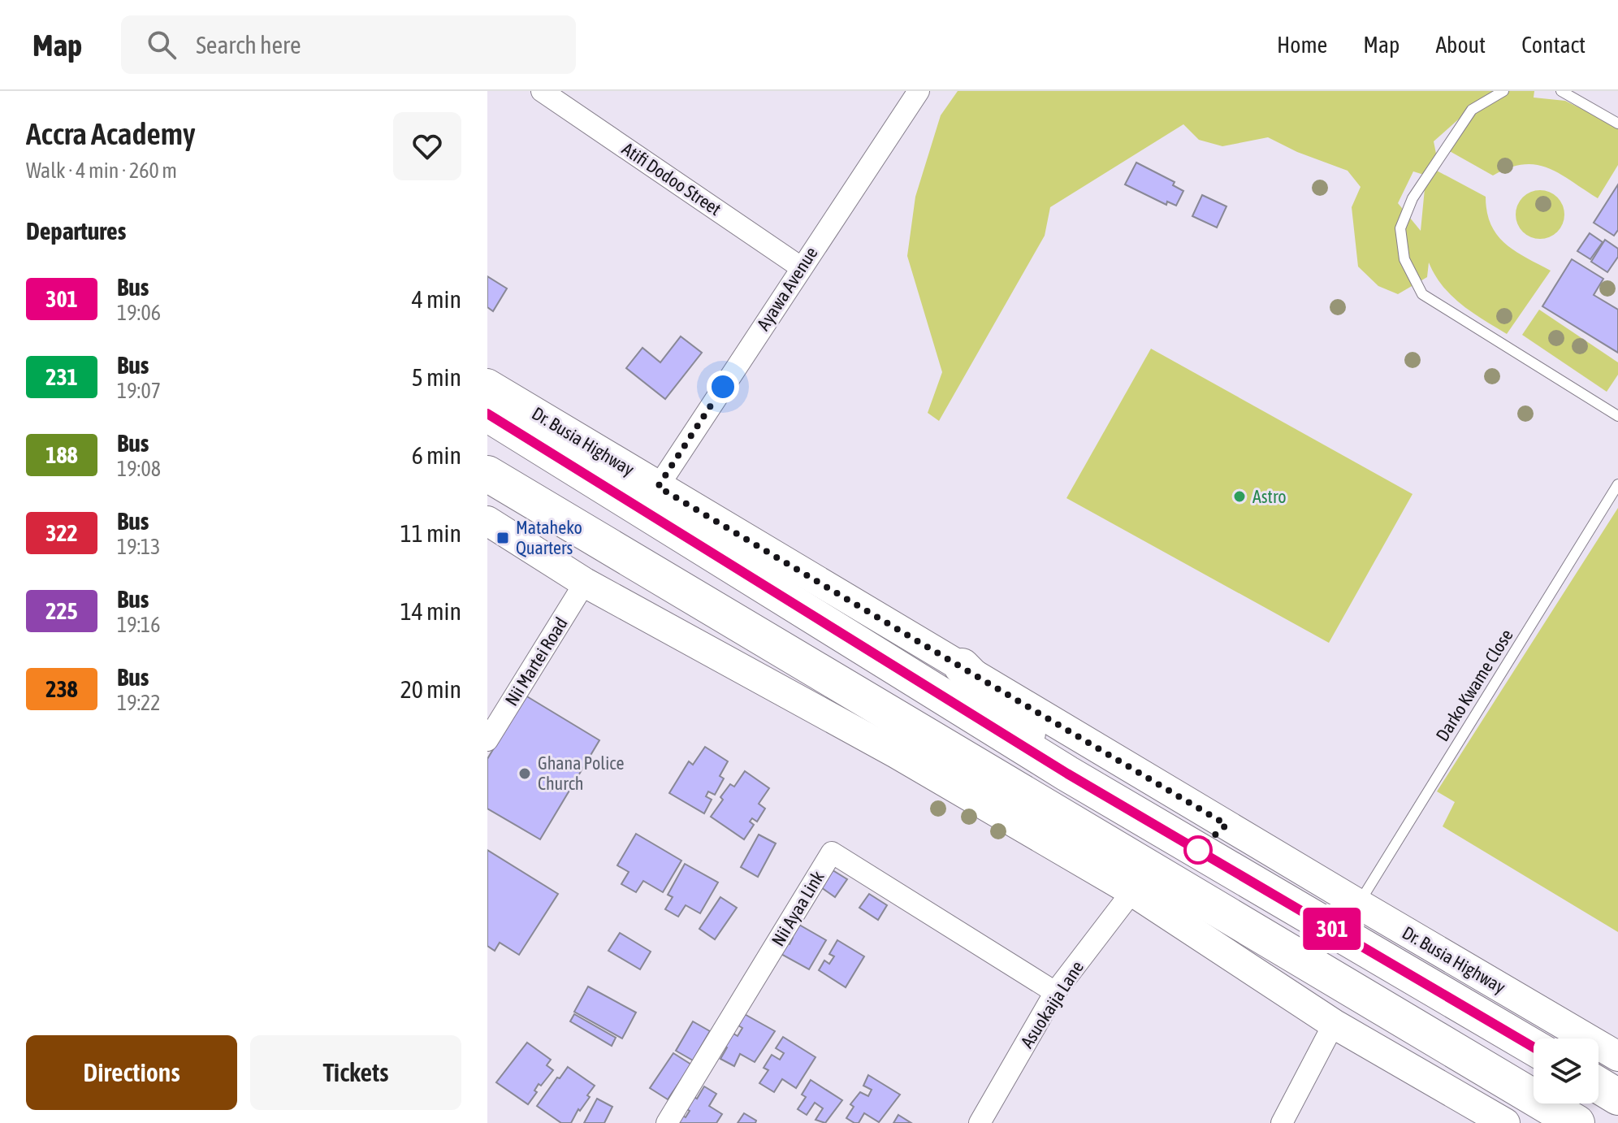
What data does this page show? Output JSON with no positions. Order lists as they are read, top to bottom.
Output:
{
  "streets": {
    "highway": ["Dr. Busia Highway"],
    "street": [
      "Atifi Dodoo Street",
      "Ayawa Avenue",
      "Nii Martei Road",
      "Nii Ayaa Link",
      "Asuokaija Lane"
    ],
    "lane": ["Darko Kwame Close"]
  },
  "crossings": [
    ["Atifi Dodoo Street", "Ayawa Avenue"],
    ["Ayawa Avenue", "Dr. Busia Highway"],
    ["Dr. Busia Highway", "Darko Kwame Close"],
    ["Nii Ayaa Link", "Asuokaija Lane"]
  ],
  "places": {
    "other": ["Astro", "Ghana Police Church"],
    "transit": ["Mataheko Quarters"]
  },
  "lines": ["bus line 301"],
  "page": {
    "header": "Map",
    "search": "Search here",
    "nav": [
      "Home",
      "Map",
      "About",
      "Contact"
    ],
    "heading": [
      ["Accra Academy", "Walk · 4 min · 260 m"],
      "Departures"
    ],
    "on_map": "301",
    "list": [
      {
        "mark": "301",
        "name": "Bus",
        "note": "19:06",
        "value": "4 min"
      },
      {
        "mark": "231",
        "name": "Bus",
        "note": "19:07",
        "value": "5 min"
      },
      {
        "mark": "188",
        "name": "Bus",
        "note": "19:08",
        "value": "6 min"
      },
      {
        "mark": "322",
        "name": "Bus",
        "note": "19:13",
        "value": "11 min"
      },
      {
        "mark": "225",
        "name": "Bus",
        "note": "19:16",
        "value": "14 min"
      },
      {
        "mark": "238",
        "name": "Bus",
        "note": "19:22",
        "value": "20 min"
      }
    ],
    "buttons": ["Directions", "Tickets"]
  }
}
